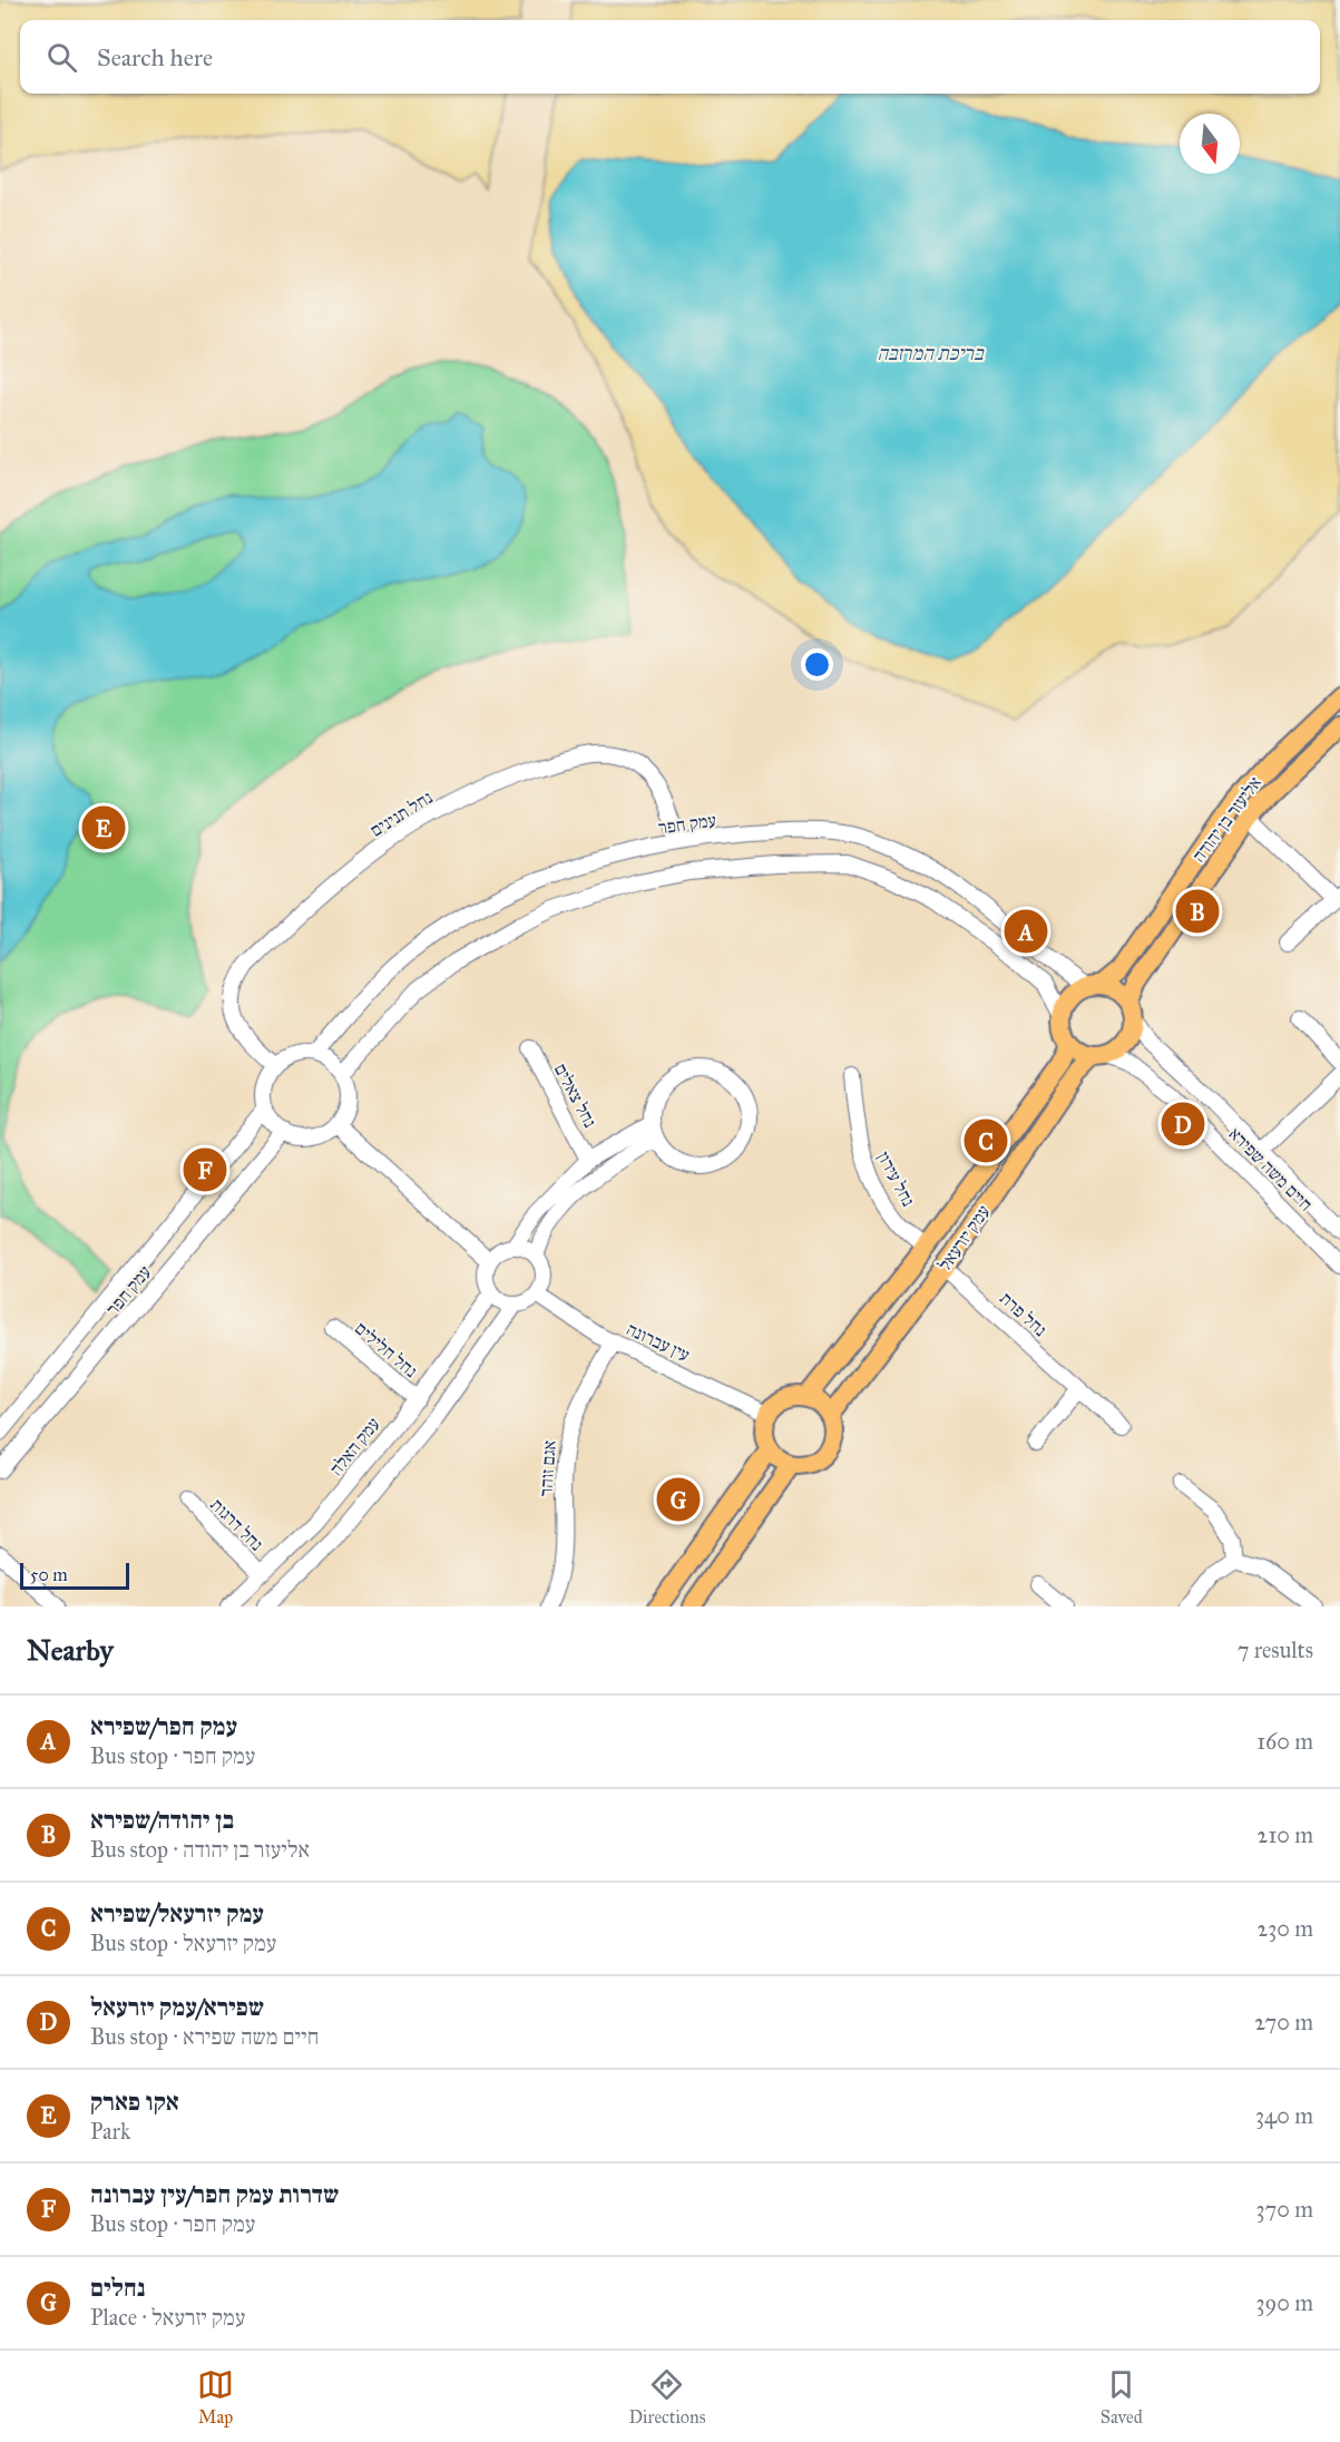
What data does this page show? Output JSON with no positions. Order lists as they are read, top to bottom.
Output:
{
  "streets": {
    "main road": ["אליעזר בן יהודה", "עמק יזרעאל"],
    "street": [
      "נחל תנינים",
      "עמק חפר",
      "נחל צאלים",
      "חיים משה שפירא",
      "נחל עירון",
      "נחל פרת",
      "עין עברונה",
      "נחל חלילים",
      "עמק האלה",
      "אגם זוהר",
      "נחל דרגות"
    ]
  },
  "crossings": [
    ["נחל תנינים", "עמק חפר"],
    ["אליעזר בן יהודה", "עמק חפר"],
    ["אליעזר בן יהודה", "חיים משה שפירא"],
    ["אליעזר בן יהודה", "עמק יזרעאל"],
    ["עמק חפר", "חיים משה שפירא"],
    ["עמק חפר", "עמק יזרעאל"],
    ["חיים משה שפירא", "עמק יזרעאל"],
    ["נחל עירון", "עמק יזרעאל"],
    ["עמק יזרעאל", "נחל פרת"],
    ["עמק יזרעאל", "עין עברונה"],
    ["עין עברונה", "עמק האלה"],
    ["עין עברונה", "אגם זוהר"],
    ["נחל חלילים", "עמק האלה"],
    ["עמק האלה", "נחל דרגות"]
  ],
  "water": ["בריכת המרזבה"],
  "scale_bar": "50 m",
  "north": "bottom",
  "page": {
    "search": "Search here",
    "pins": [
      "E",
      "B",
      "A",
      "D",
      "C",
      "F",
      "G"
    ],
    "scale": "50 m",
    "heading": ["Nearby", "7 results"],
    "list": [
      {
        "mark": "A",
        "name": "עמק חפר/שפירא",
        "note": "Bus stop · עמק חפר",
        "value": "160 m"
      },
      {
        "mark": "B",
        "name": "בן יהודה/שפירא",
        "note": "Bus stop · אליעזר בן יהודה",
        "value": "210 m"
      },
      {
        "mark": "C",
        "name": "עמק יזרעאל/שפירא",
        "note": "Bus stop · עמק יזרעאל",
        "value": "230 m"
      },
      {
        "mark": "D",
        "name": "שפירא/עמק יזרעאל",
        "note": "Bus stop · חיים משה שפירא",
        "value": "270 m"
      },
      {
        "mark": "E",
        "name": "אקו פארק",
        "note": "Park",
        "value": "340 m"
      },
      {
        "mark": "F",
        "name": "שדרות עמק חפר/עין עברונה",
        "note": "Bus stop · עמק חפר",
        "value": "370 m"
      },
      {
        "mark": "G",
        "name": "נחלים",
        "note": "Place · עמק יזרעאל",
        "value": "390 m"
      }
    ],
    "nav": ["Map", "Directions", "Saved"]
  }
}
